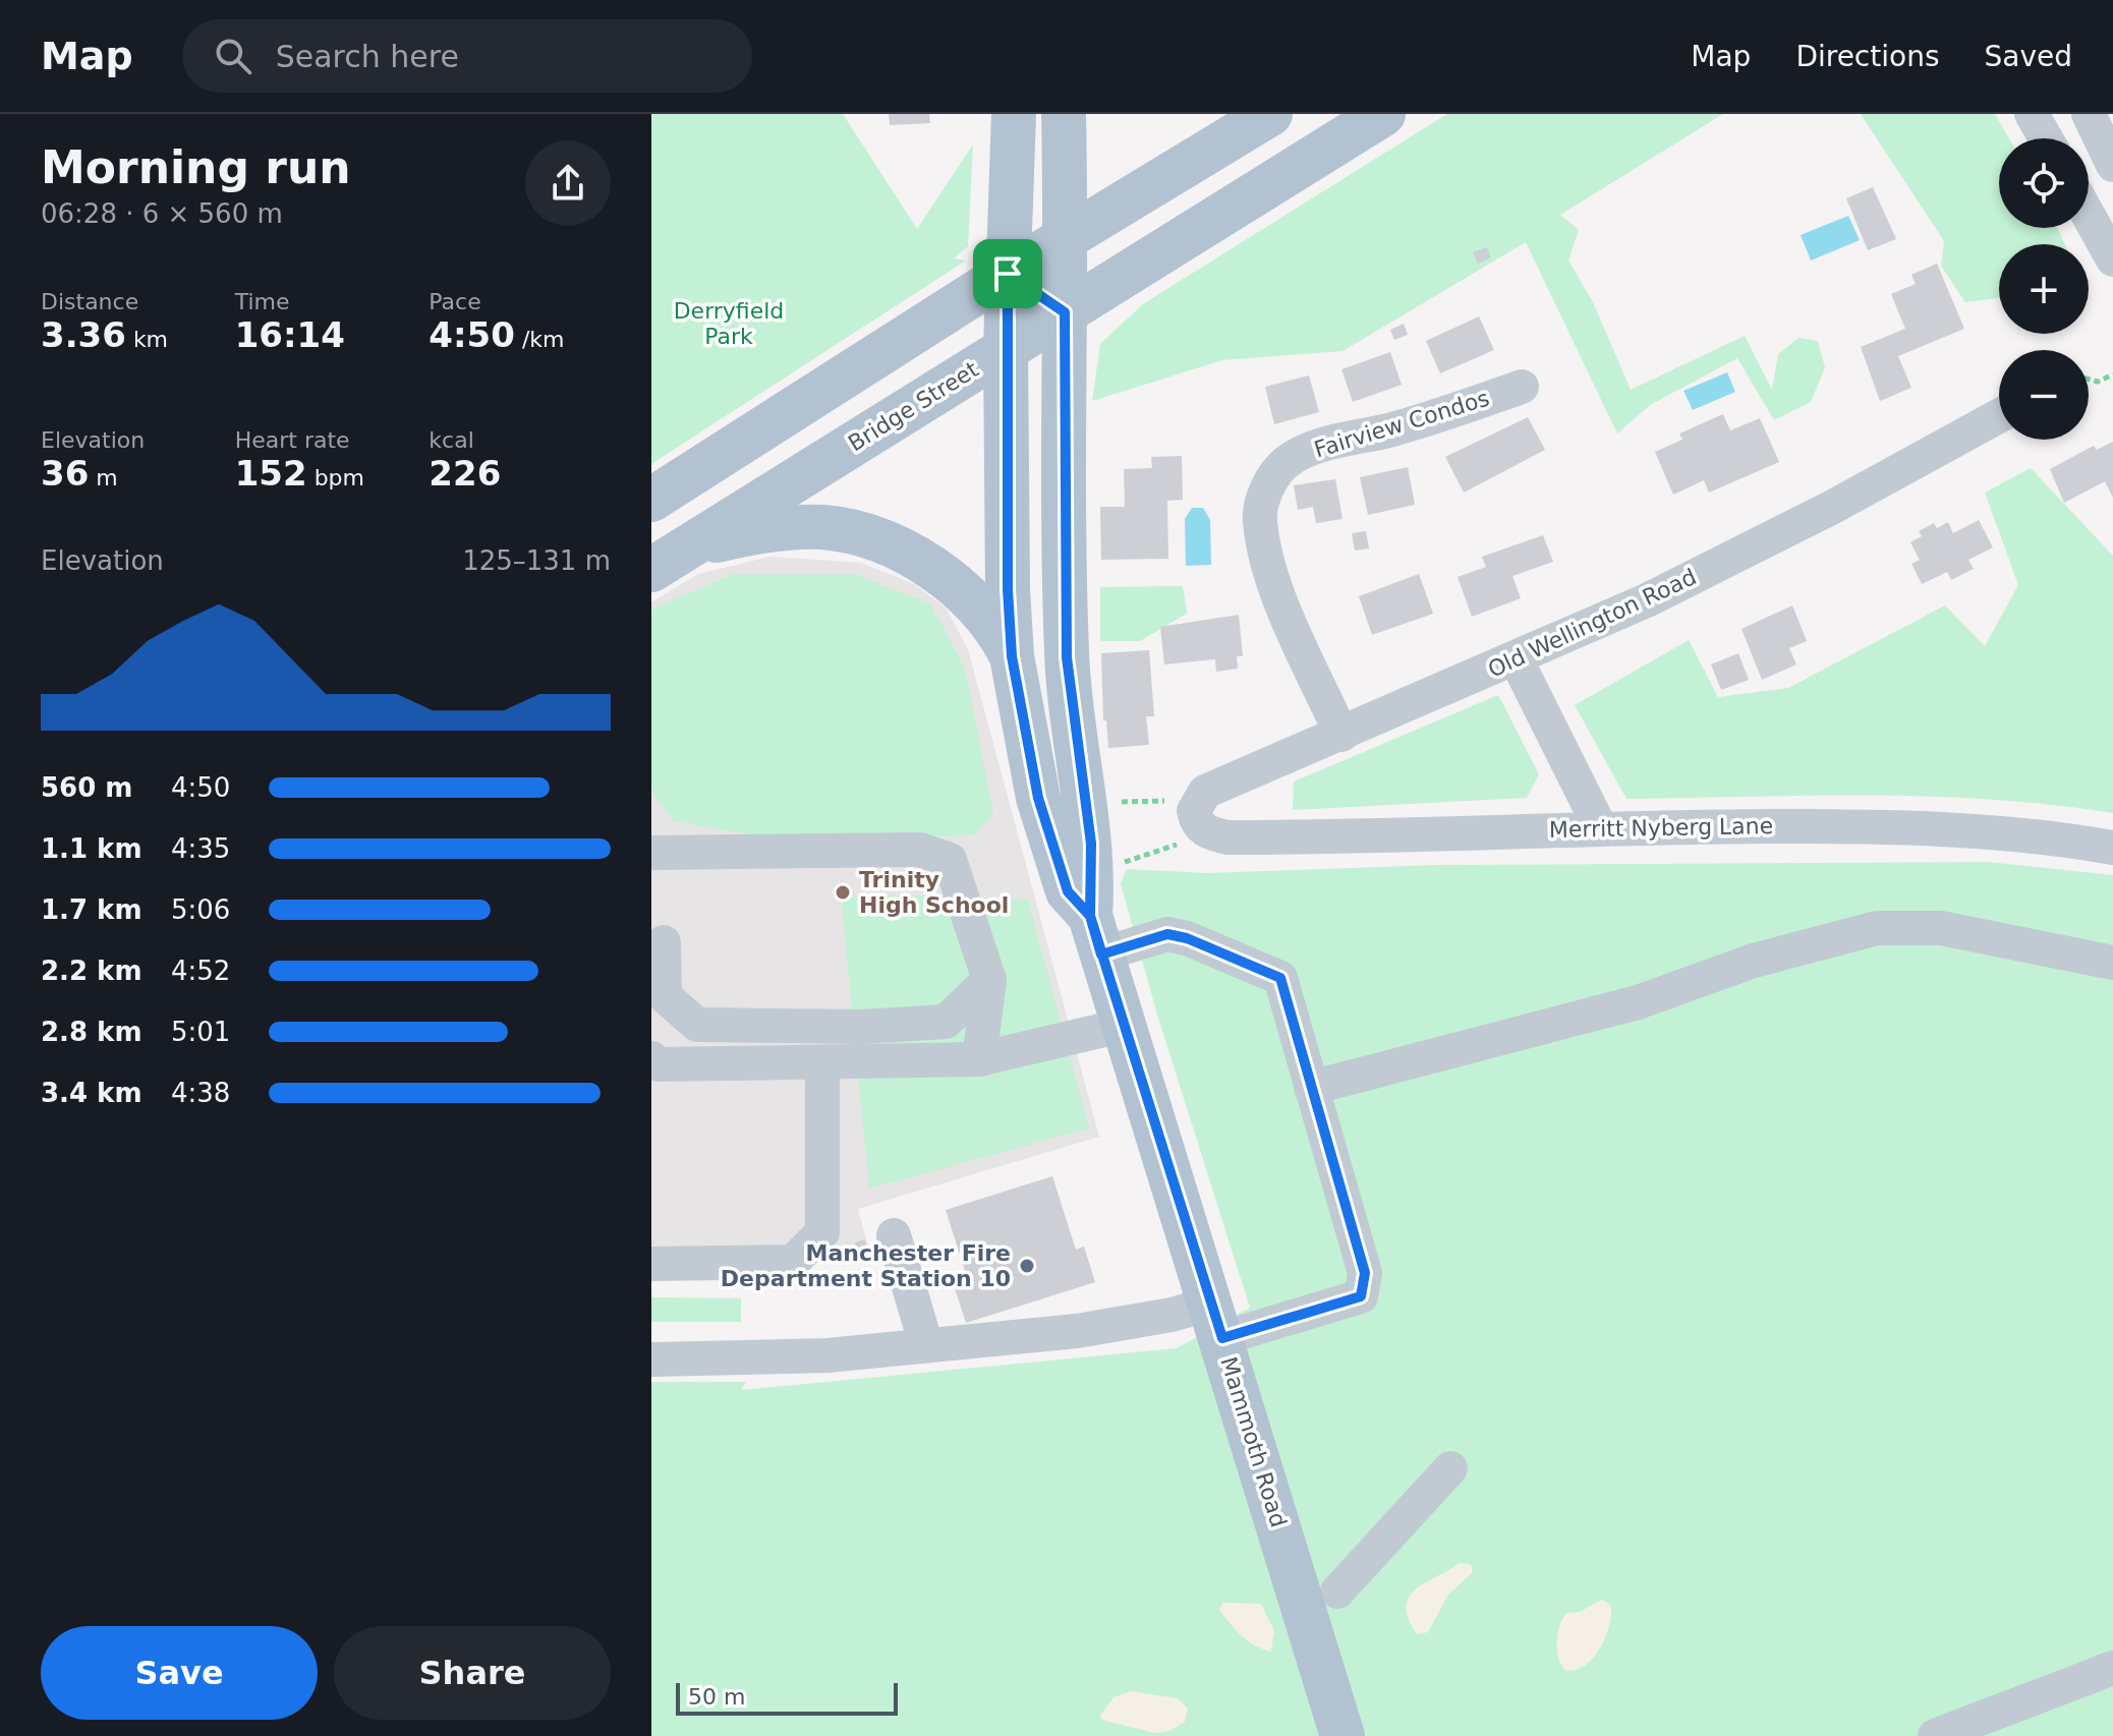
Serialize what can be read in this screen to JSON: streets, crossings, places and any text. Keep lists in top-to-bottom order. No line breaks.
{"streets":{"main road":["Bridge Street","Mammoth Road"],"street":["Fairview Condos","Old Wellington Road","Merritt Nyberg Lane"]},"crossings":[["Bridge Street","Mammoth Road"],["Fairview Condos","Old Wellington Road"]],"parks":["Derryfield Park"],"places":["Trinity High School","Manchester Fire Department Station 10"],"scale_bar":"50 m","page":{"header":"Map","search":"Search here","nav":["Map","Directions","Saved"],"heading":["Morning run","06:28 · 6 × 560 m"],"map_buttons":["+","−"],"stats":[["Distance","3.36 km"],["Time","16:14"],["Pace","4:50 /km"],["Elevation","36 m"],["Heart rate","152 bpm"],["kcal","226"]],"chart":["Elevation","125–131 m"],"list":[{"name":"560 m","note":"4:50"},{"name":"1.1 km","note":"4:35"},{"name":"1.7 km","note":"5:06"},{"name":"2.2 km","note":"4:52"},{"name":"2.8 km","note":"5:01"},{"name":"3.4 km","note":"4:38"}],"buttons":["Save","Share"],"scale":"50 m"}}
